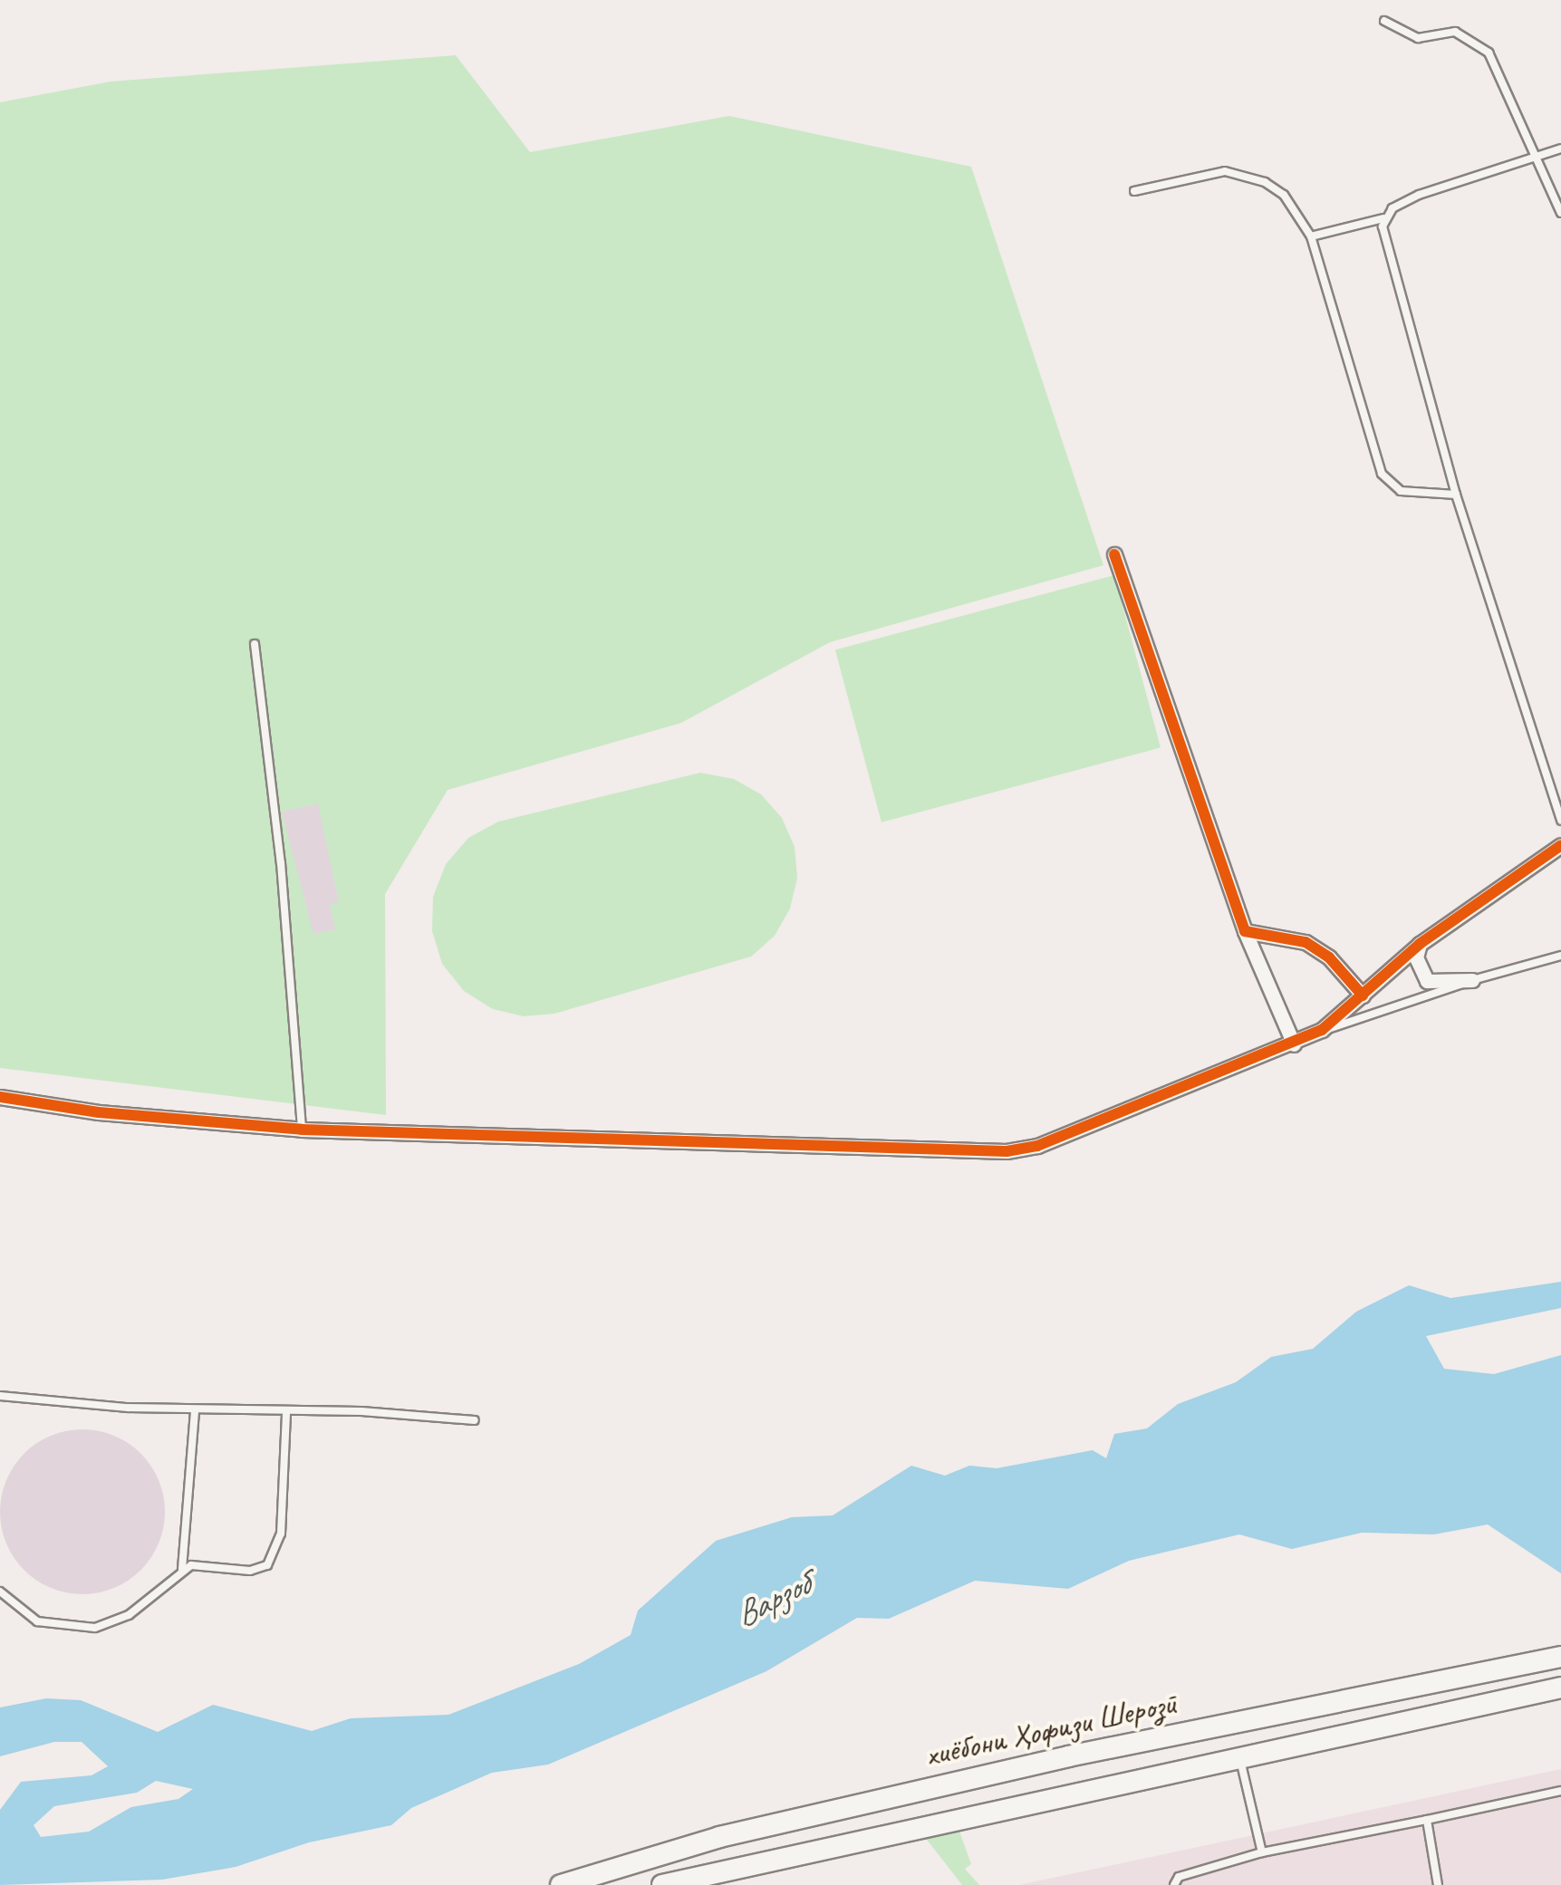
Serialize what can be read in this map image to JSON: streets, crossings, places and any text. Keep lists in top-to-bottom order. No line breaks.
{"streets":{"main road":["хиёбони Ҳофизи Шерозӣ"]},"water":["Варзоб"]}
